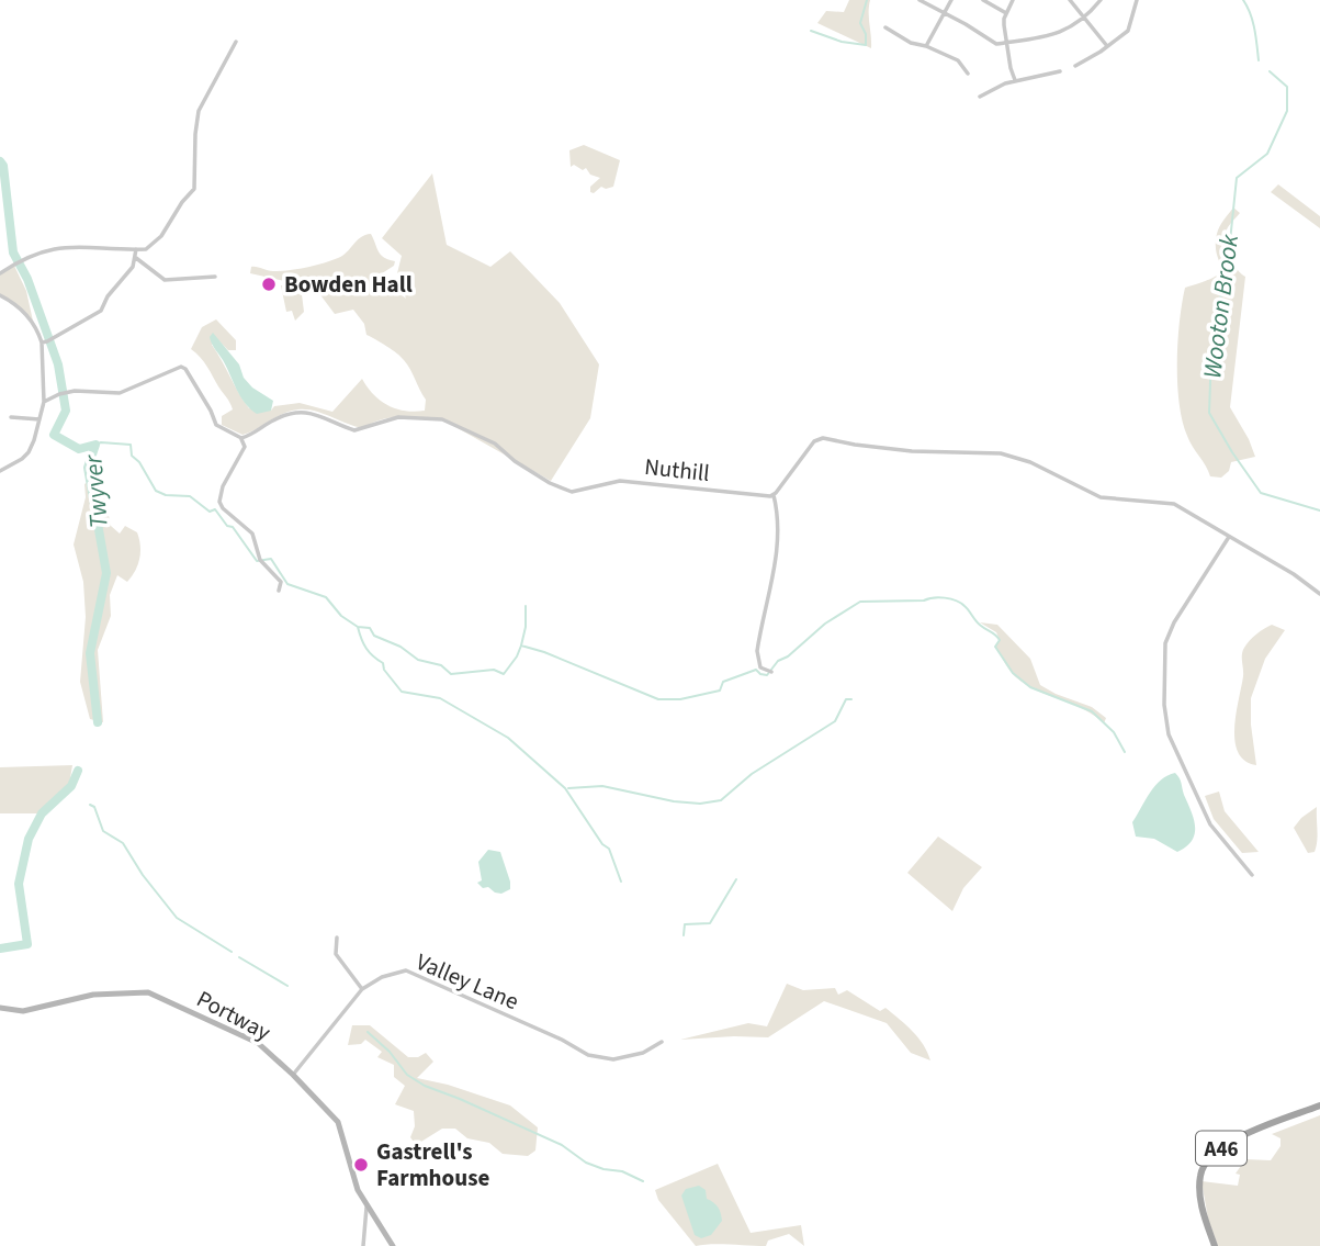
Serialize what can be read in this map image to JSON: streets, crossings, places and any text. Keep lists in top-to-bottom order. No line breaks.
{"streets":{"main road":["A46"],"street":["Nuthill","Valley Lane","Portway"]},"crossings":[["Valley Lane","Portway"]],"water":["Wooton Brook","Twyver"],"places":["Bowden Hall","Gastrell's Farmhouse"]}
